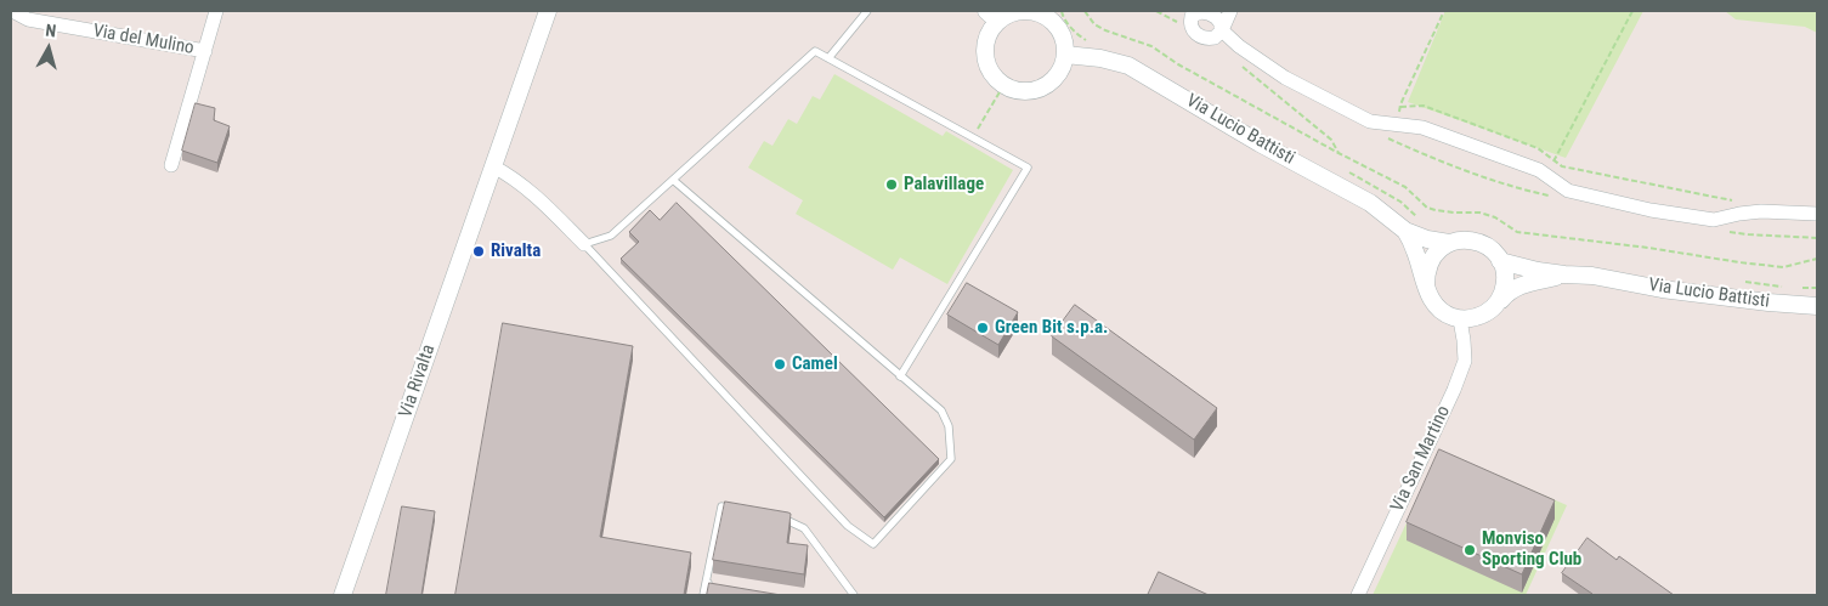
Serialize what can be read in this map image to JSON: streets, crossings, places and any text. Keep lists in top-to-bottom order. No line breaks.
{"streets":{"street":["Via del Mulino","Via Lucio Battisti","Via Rivalta","Via San Martino"]},"crossings":[["Via Lucio Battisti","Via San Martino"]],"places":["Palavillage","Rivalta","Green Bit s.p.a.","Camel","Monviso Sporting Club"],"north":"top"}
